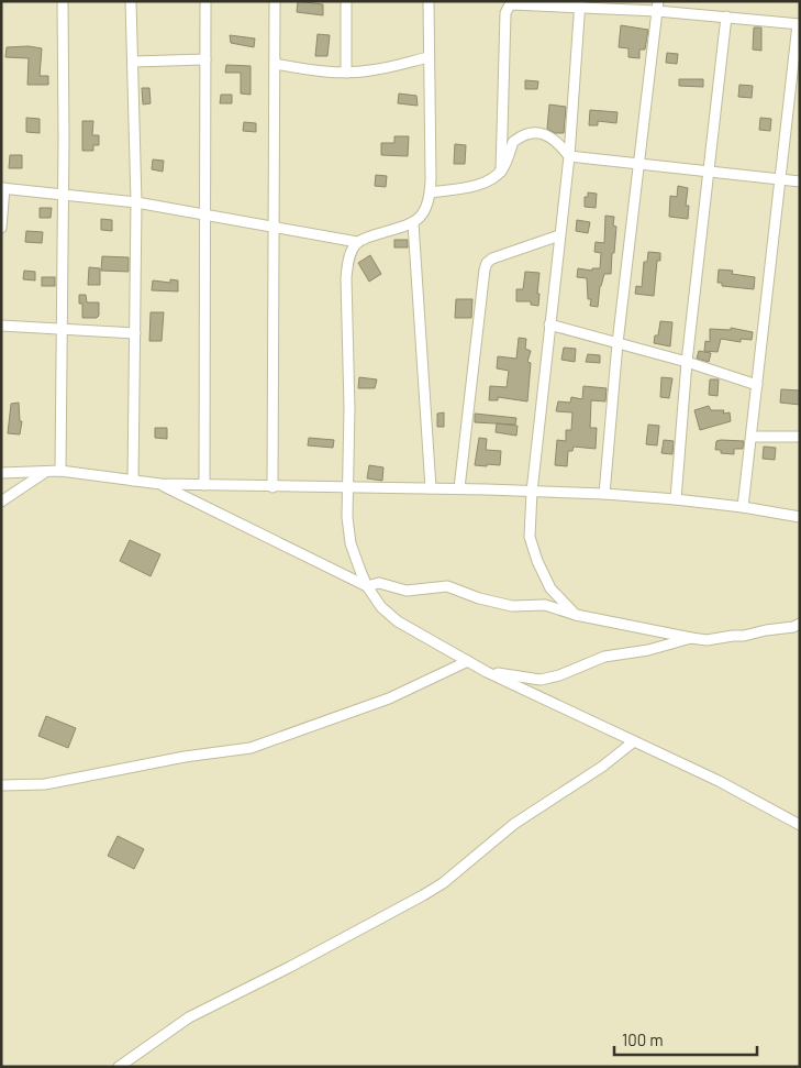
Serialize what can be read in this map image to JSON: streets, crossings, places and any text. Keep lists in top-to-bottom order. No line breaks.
{"scale_bar":"100 m"}
